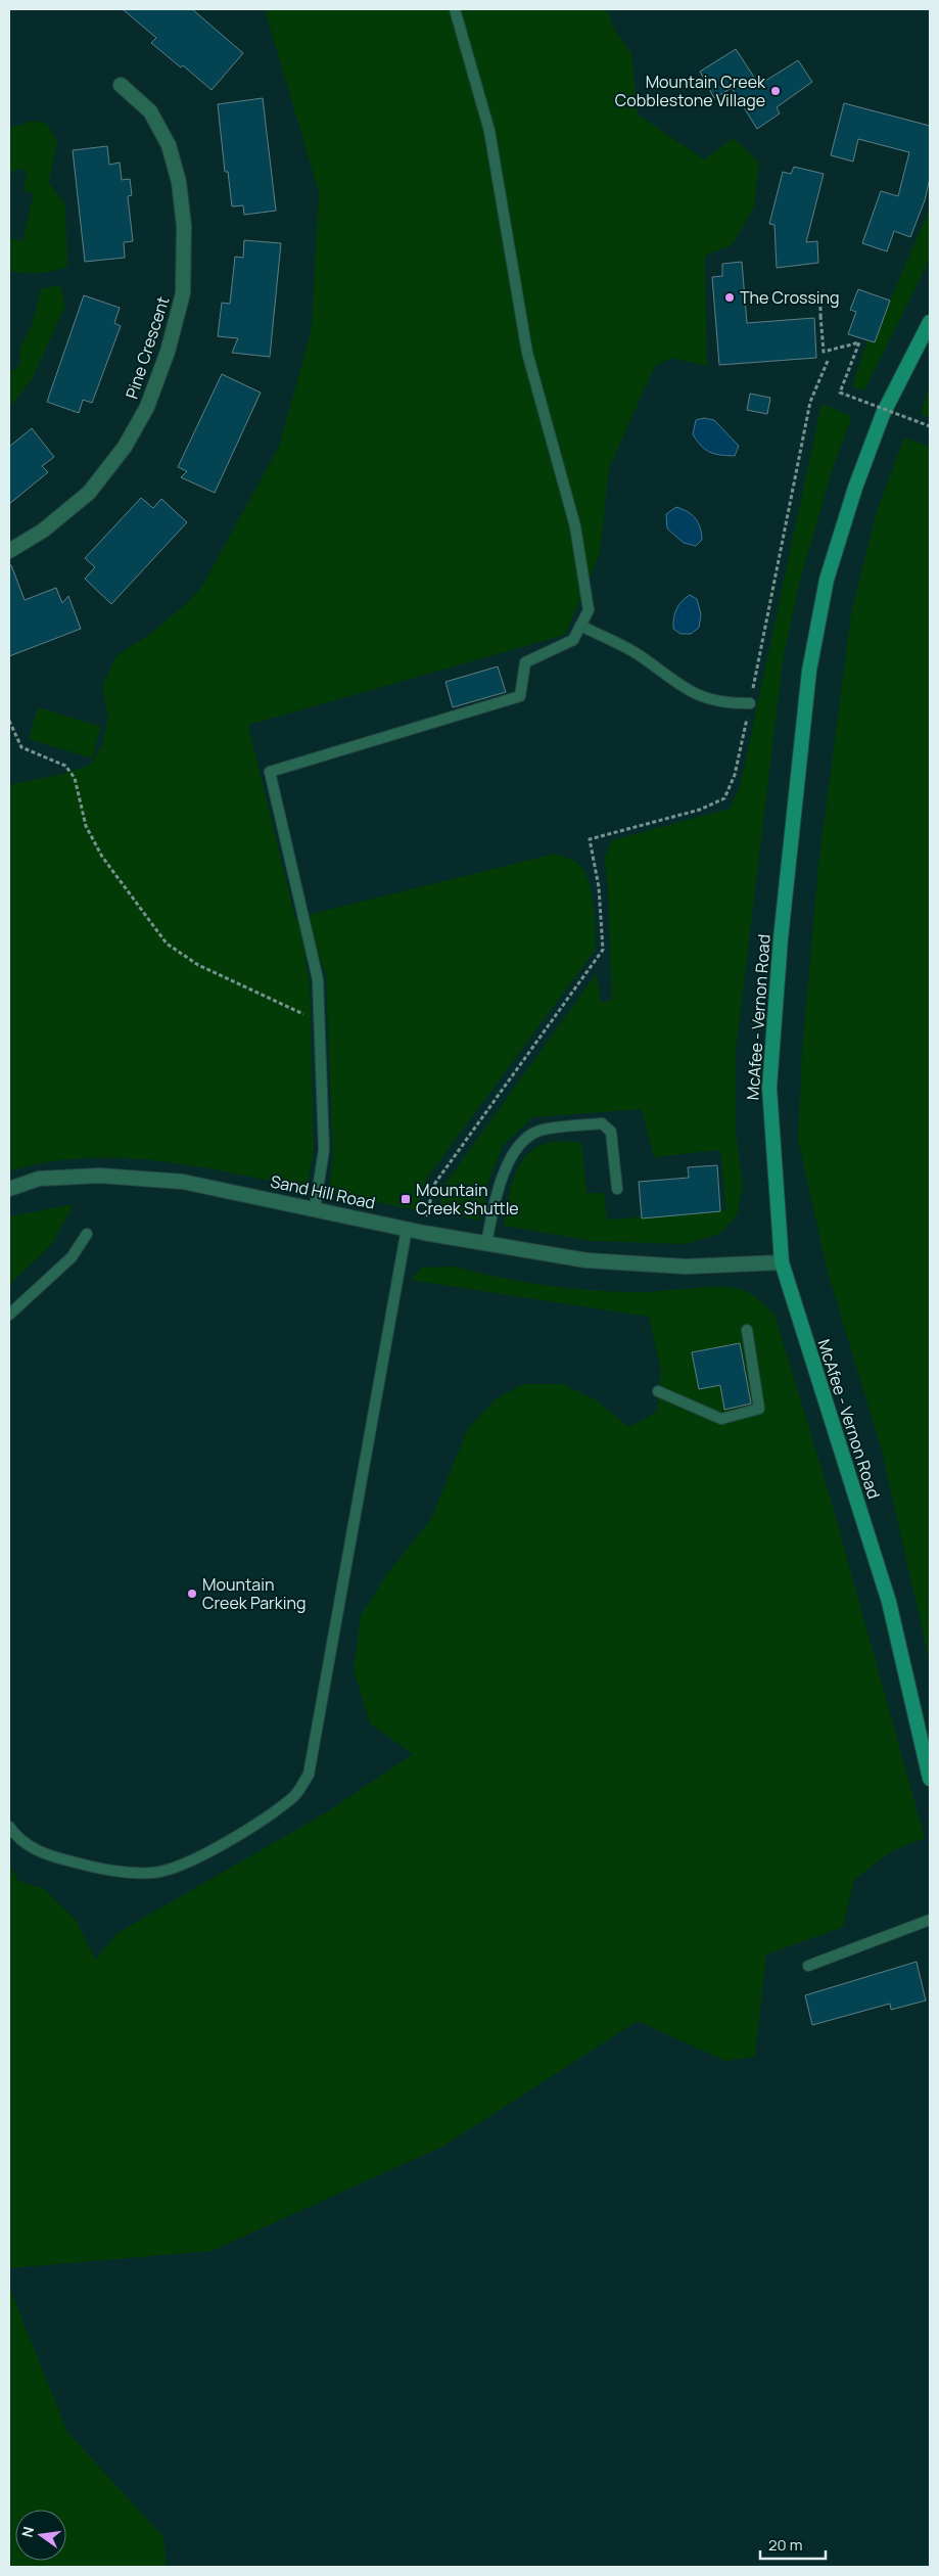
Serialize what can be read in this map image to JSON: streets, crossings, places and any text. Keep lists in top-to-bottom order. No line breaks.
{"streets":{"main road":["McAfee - Vernon Road"],"street":["Pine Crescent","Sand Hill Road"]},"crossings":[["McAfee - Vernon Road","Sand Hill Road"]],"places":{"other":["Mountain Creek Cobblestone Village","The Crossing","Mountain Creek Parking"],"transit":["Mountain Creek Shuttle"]},"scale_bar":"20 m","north":"left"}
